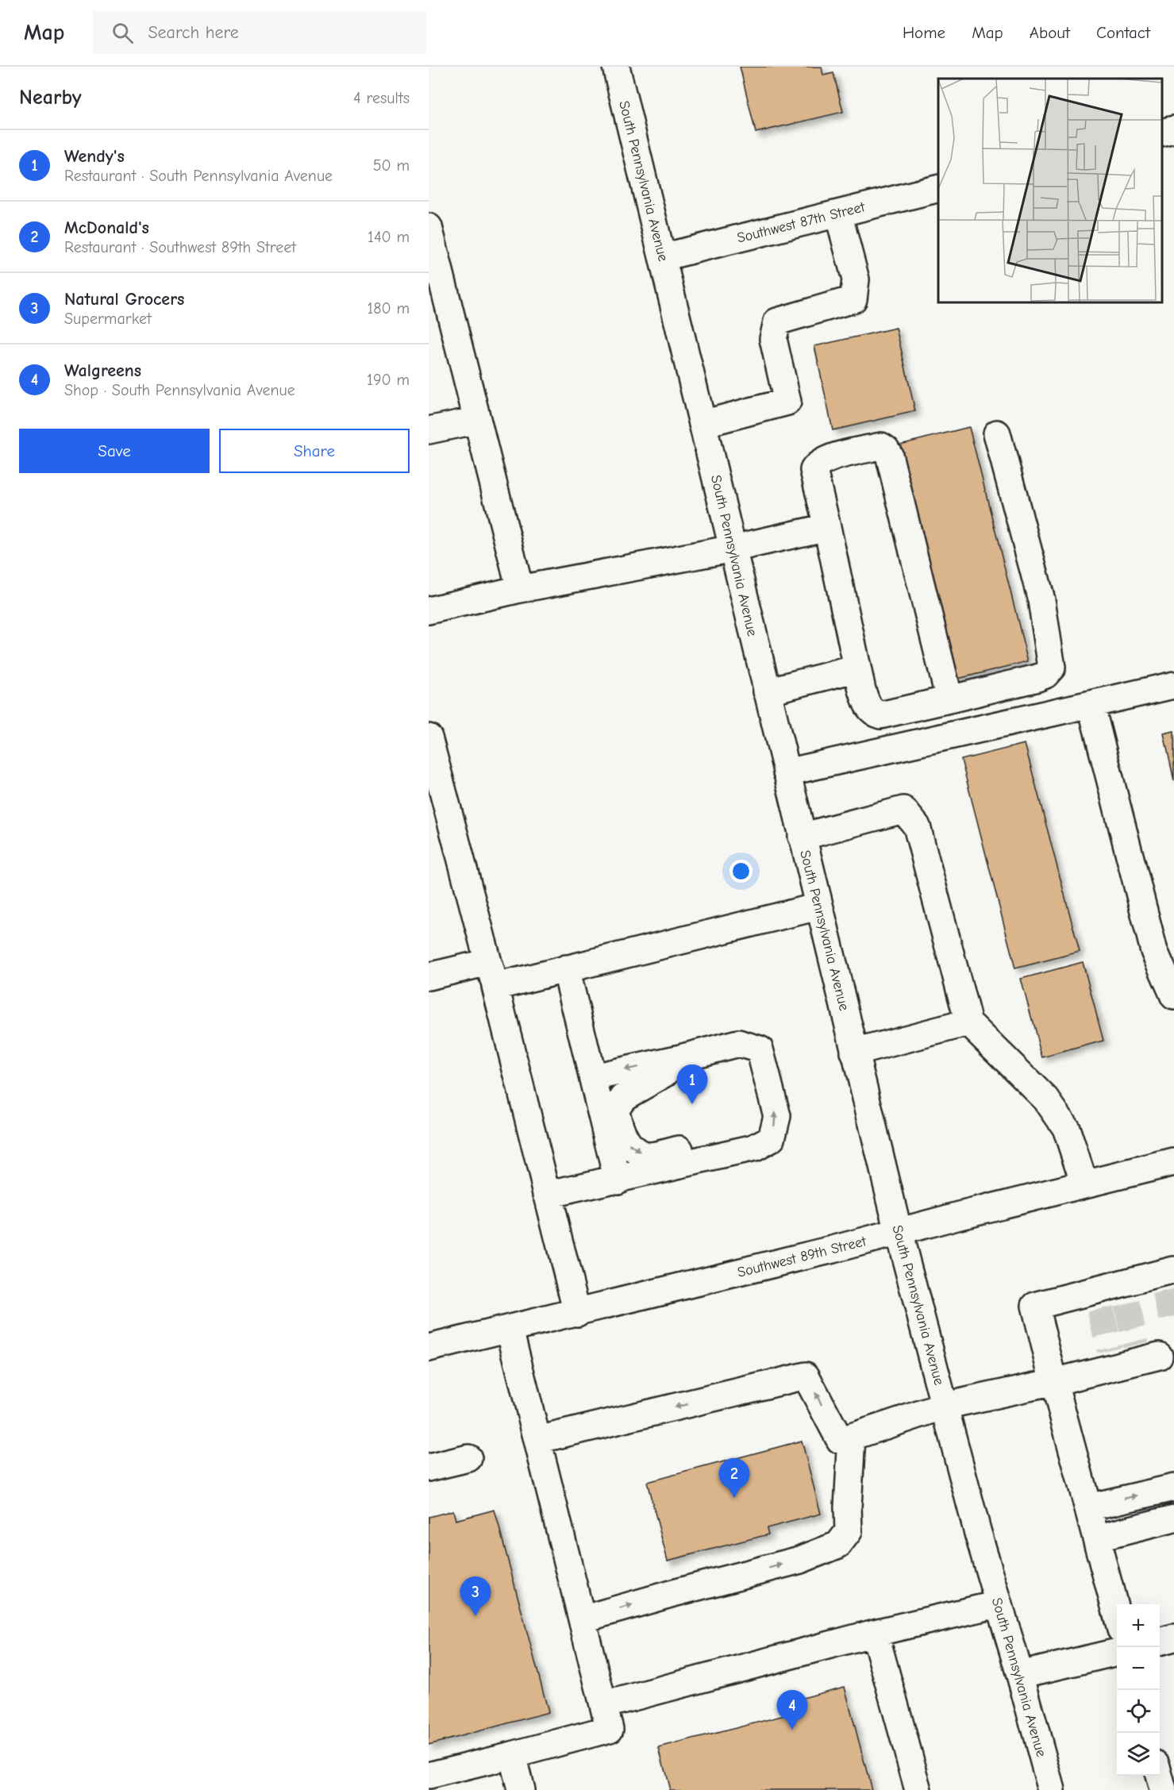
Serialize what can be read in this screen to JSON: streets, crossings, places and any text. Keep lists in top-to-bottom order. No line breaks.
{"streets":{"main road":["South Pennsylvania Avenue","Southwest 87th Street","Southwest 89th Street"]},"crossings":[["South Pennsylvania Avenue","Southwest 87th Street"],["South Pennsylvania Avenue","Southwest 89th Street"]],"page":{"header":"Map","search":"Search here","nav":["Home","Map","About","Contact"],"heading":["Nearby","4 results"],"list":[{"mark":"1","name":"Wendy's","note":"Restaurant · South Pennsylvania Avenue","value":"50 m"},{"mark":"2","name":"McDonald's","note":"Restaurant · Southwest 89th Street","value":"140 m"},{"mark":"3","name":"Natural Grocers","note":"Supermarket","value":"180 m"},{"mark":"4","name":"Walgreens","note":"Shop · South Pennsylvania Avenue","value":"190 m"}],"buttons":["Save","Share"],"pins":["1","2","3","4"],"map_buttons":["+","−"]}}
